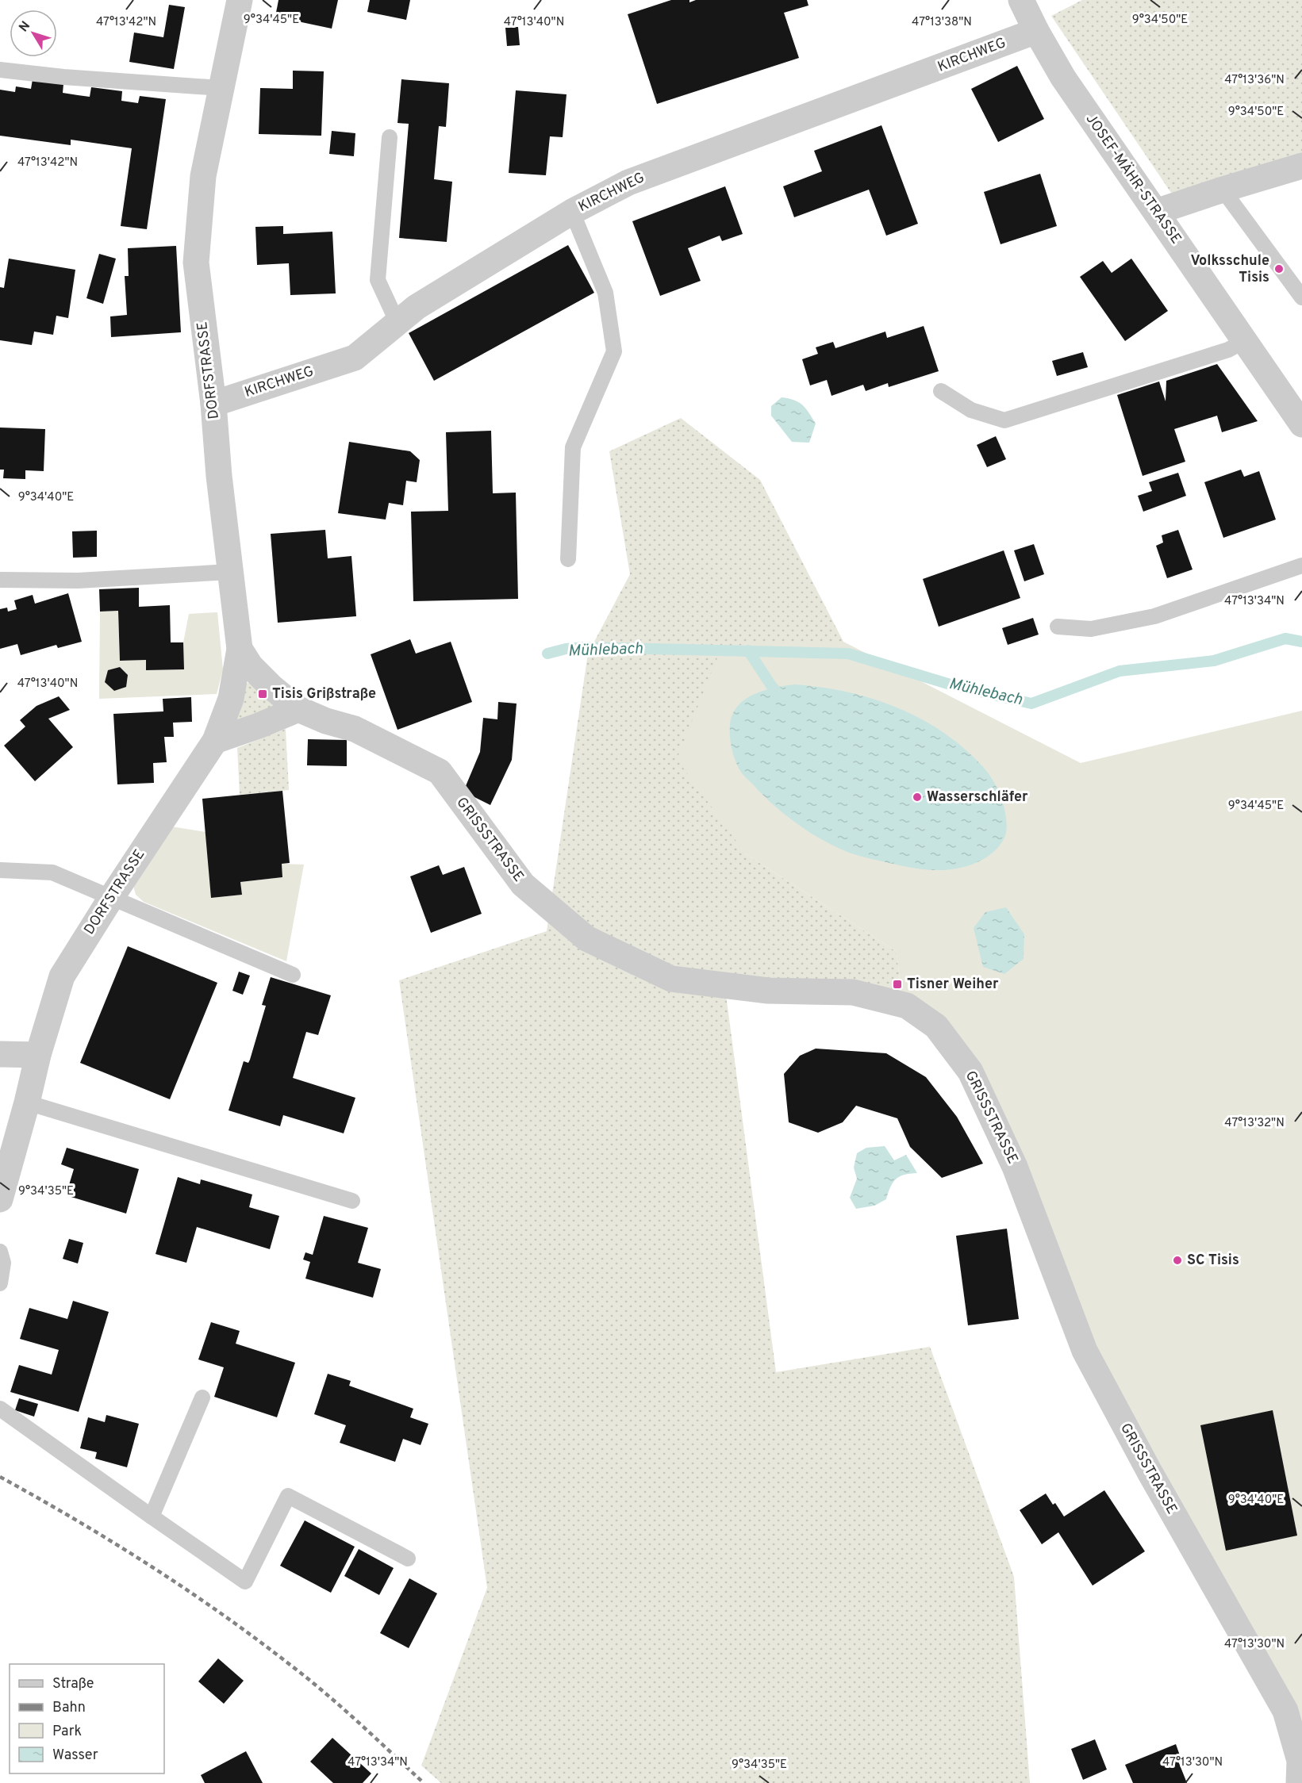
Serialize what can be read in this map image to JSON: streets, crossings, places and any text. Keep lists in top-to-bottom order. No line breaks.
{"streets":{"street":["KIRCHWEG","JOSEF-MÄHR-STRASSE","DORFSTRASSE","GRISSSTRASSE"]},"crossings":[["KIRCHWEG","JOSEF-MÄHR-STRASSE"],["KIRCHWEG","DORFSTRASSE"],["DORFSTRASSE","GRISSSTRASSE"]],"water":["Mühlebach"],"places":{"other":["Volksschule Tisis","Wasserschläfer","SC Tisis"],"transit":["Tisis Grißstraße","Tisner Weiher"]},"legend":["Straße","Bahn","Park","Wasser"],"north":"top left","coordinates":["9°34'45\"E","9°34'50\"E","47°13'40\"N","47°13'38\"N","47°13'42\"N","47°13'36\"N","9°34'40\"E","47°13'34\"N","47°13'32\"N","9°34'35\"E","47°13'30\"N"]}
